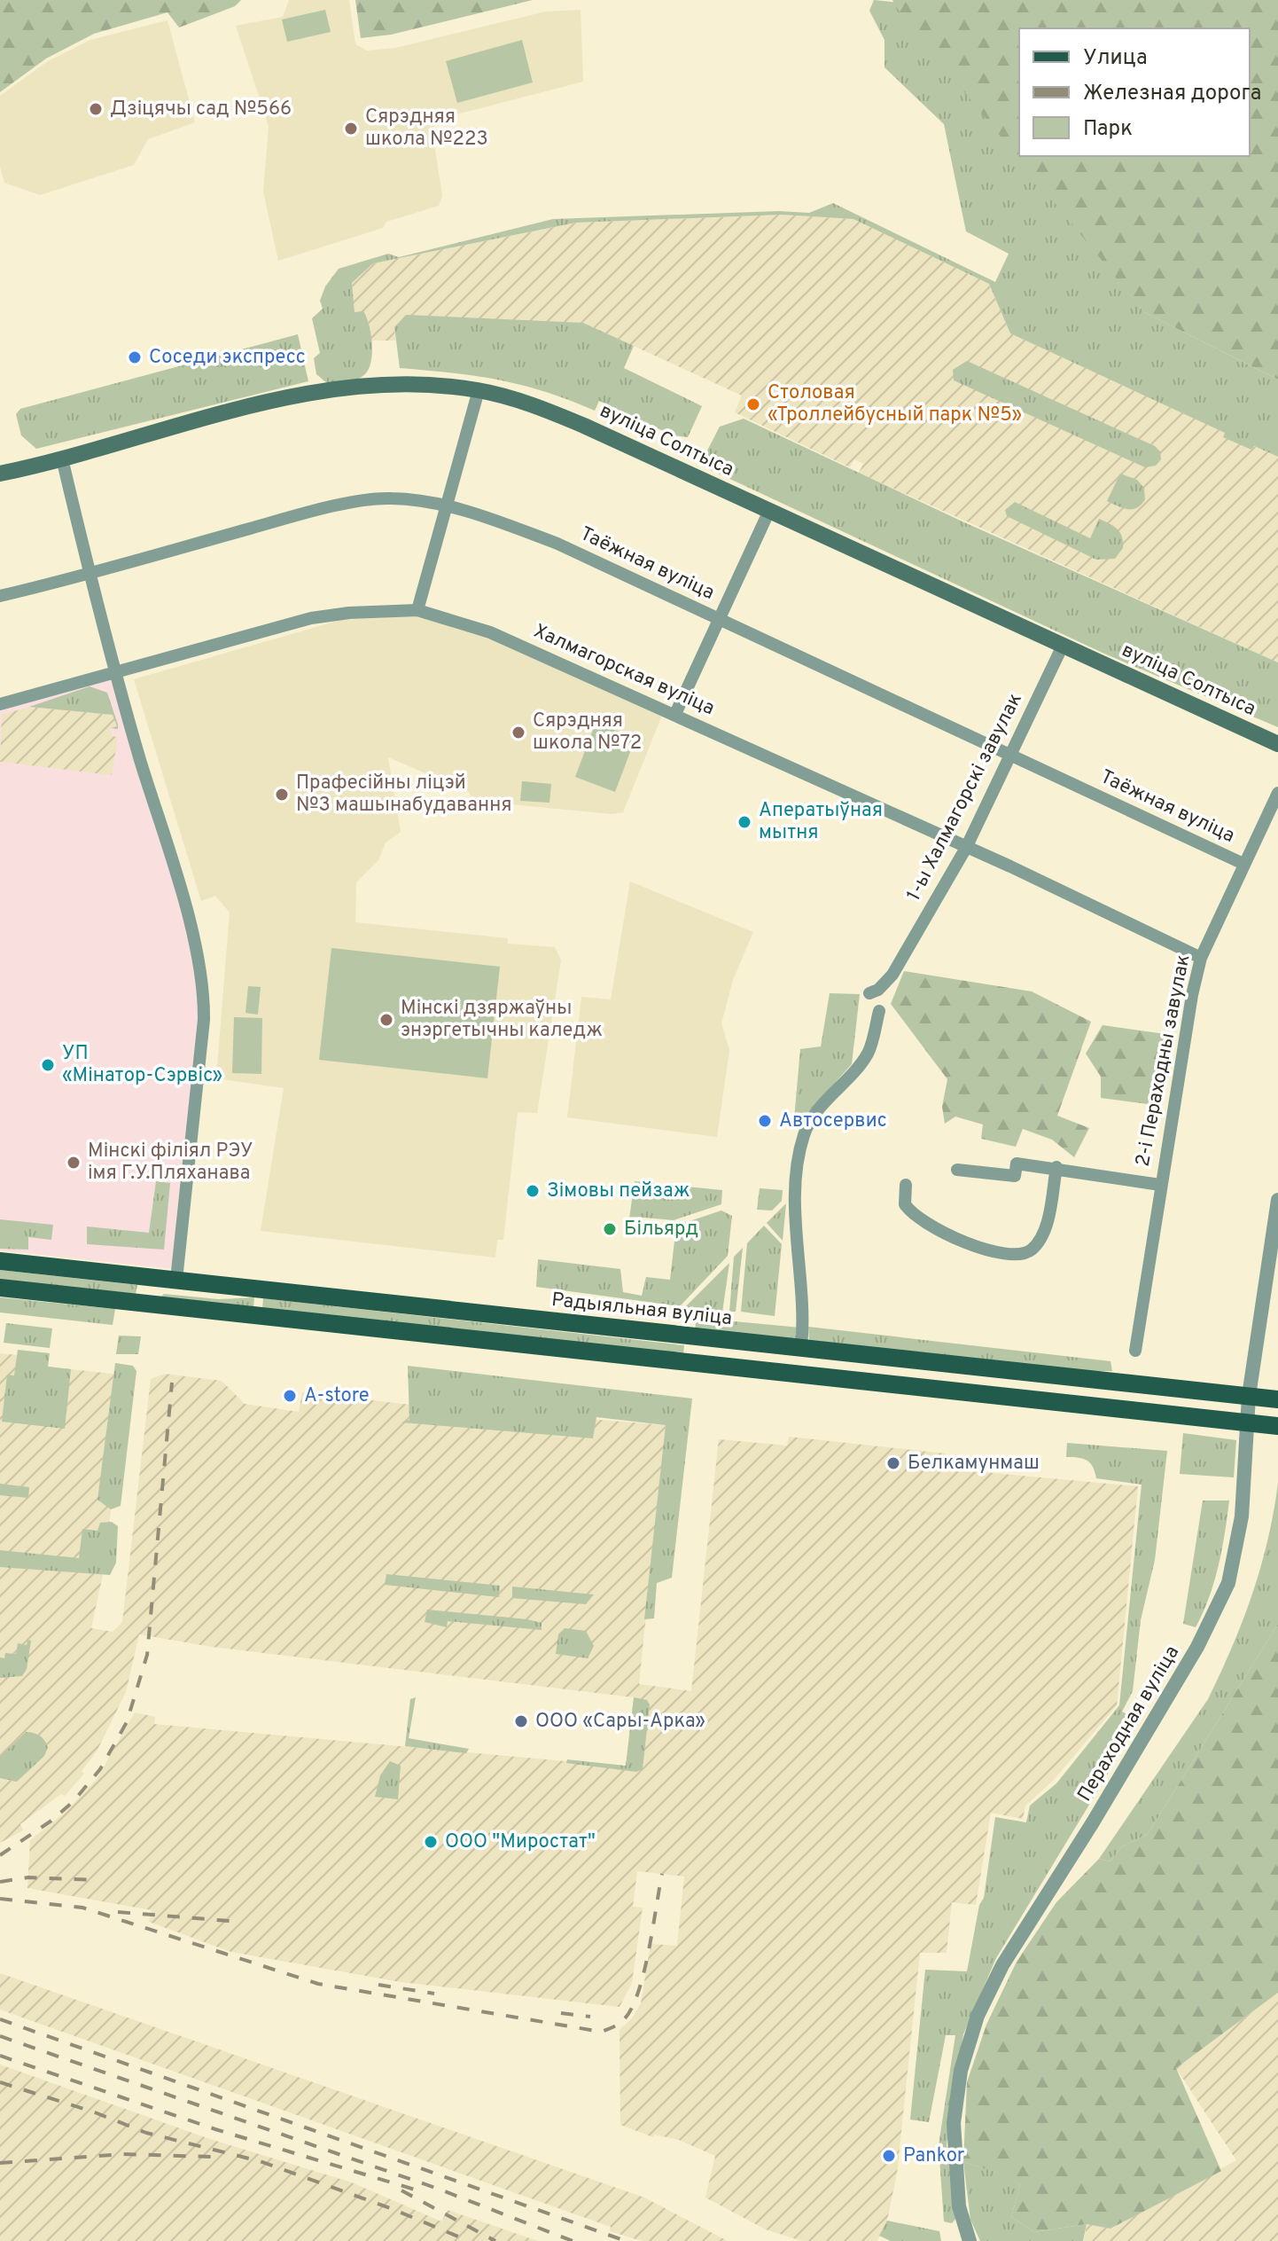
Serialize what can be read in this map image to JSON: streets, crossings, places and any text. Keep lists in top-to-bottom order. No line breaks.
{"streets":{"main road":["вуліца Солтыса","Радыяльная вуліца"],"street":["Таёжная вуліца","Халмагорская вуліца","1-ы Халмагорскі завулак","2-і Пераходны завулак","Пераходная вуліца"]},"crossings":[["вуліца Солтыса","1-ы Халмагорскі завулак"],["Таёжная вуліца","1-ы Халмагорскі завулак"],["Таёжная вуліца","2-і Пераходны завулак"],["Халмагорская вуліца","1-ы Халмагорскі завулак"],["Халмагорская вуліца","2-і Пераходны завулак"],["Радыяльная вуліца","Пераходная вуліца"]],"places":["Дзіцячы сад №566","Сярэдняя школа №223","Соседи экспресс","Столовая «Троллейбусный парк №5»","Сярэдняя школа №72","Прафесійны ліцэй №3 машынабудавання","Аператыўная мытня","Мінскі дзяржаўны энэргетычны каледж","УП «Мінатор-Сэрвіс»","Автосервис","Мінскі філіял РЭУ імя Г.У.Пляханава","Зімовы пейзаж","Більярд","А-store","Белкамунмаш","ООО «Сары-Арка»","ООО \"Миростат\"","Pankor"],"legend":["Улица","Железная дорога","Парк"]}
